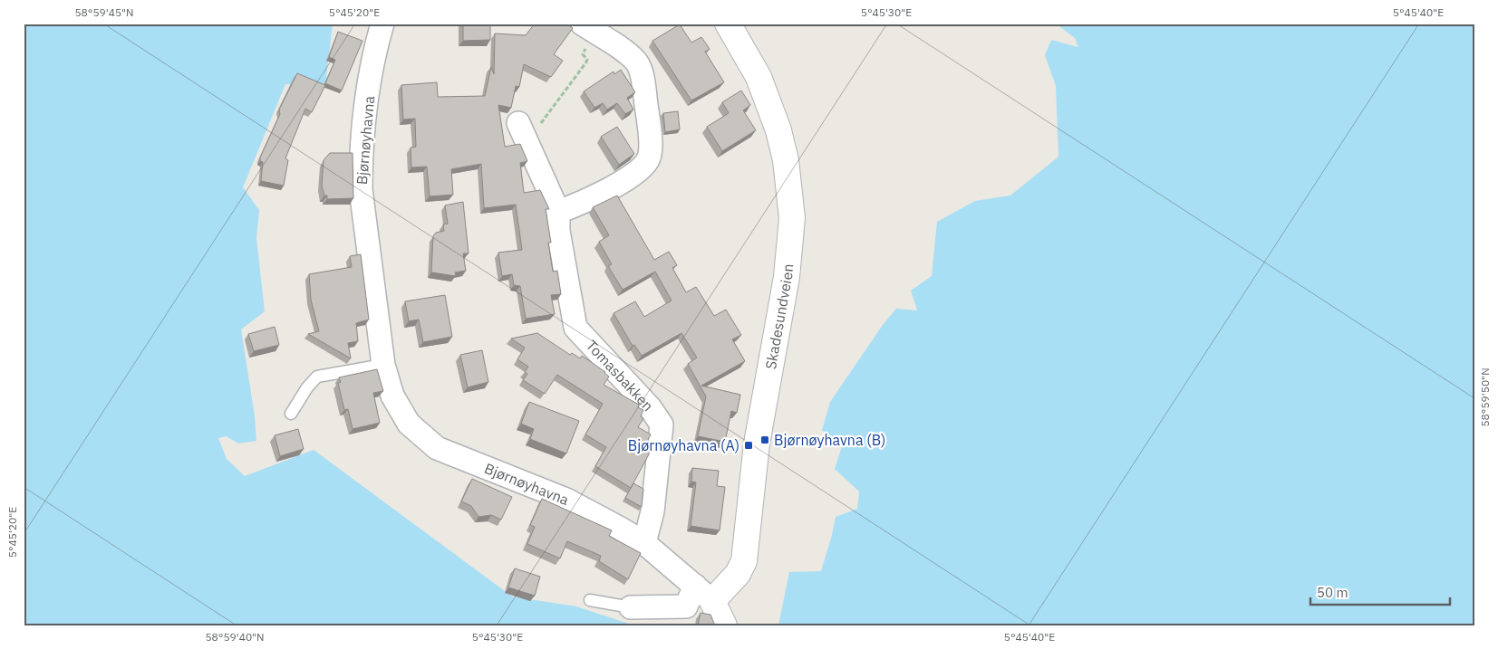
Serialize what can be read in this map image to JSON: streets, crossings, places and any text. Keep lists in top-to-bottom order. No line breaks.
{"streets":{"street":["Bjørnøyhavna","Skadesundveien","Tomasbakken"]},"crossings":[["Bjørnøyhavna","Skadesundveien"],["Bjørnøyhavna","Tomasbakken"]],"places":{"transit":["Bjørnøyhavna (B)","Bjørnøyhavna (A)"]},"scale_bar":"50 m","coordinates":["58°59'45\"N","5°45'20\"E","5°45'30\"E","5°45'40\"E","58°59'50\"N","58°59'40\"N"]}
